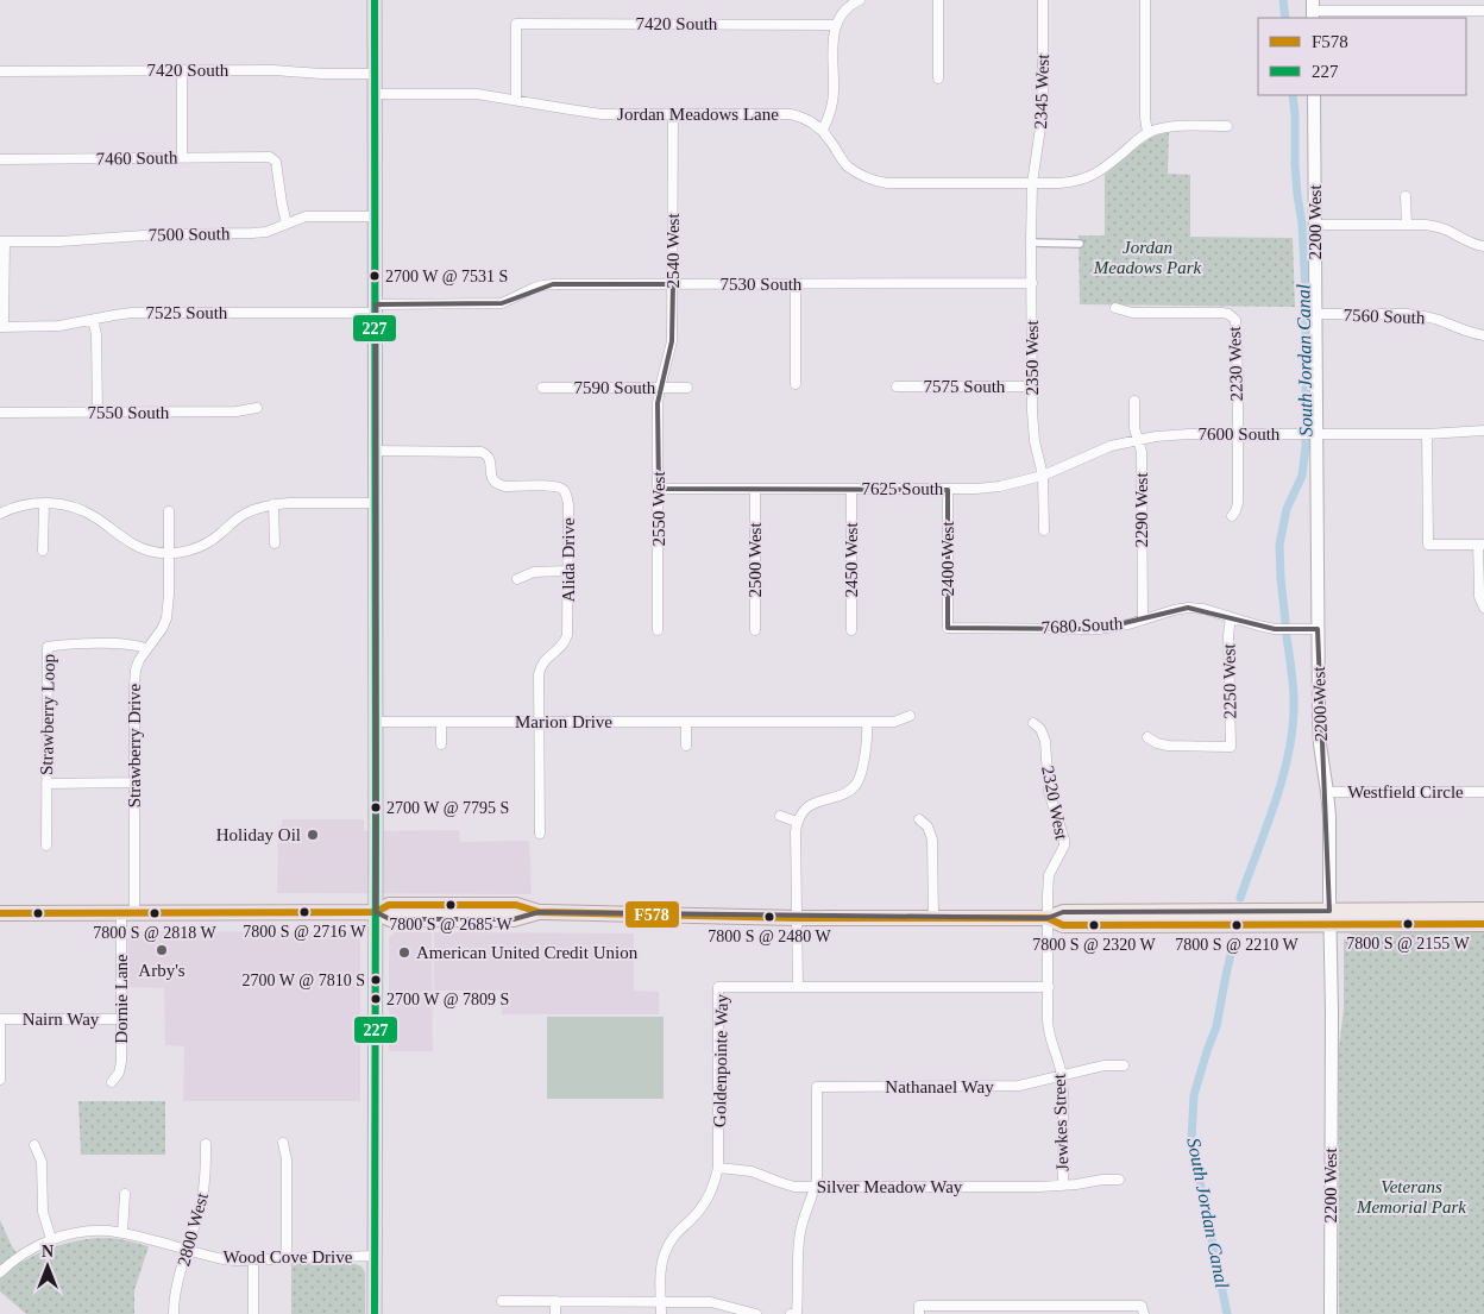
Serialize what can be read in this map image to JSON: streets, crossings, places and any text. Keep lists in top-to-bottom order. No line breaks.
{"streets":{"street":["7420 South","2345 West","Jordan Meadows Lane","7460 South","2200 West","7500 South","2540 West","7530 South","7525 South","7560 South","2350 West","2230 West","7575 South","7590 South","7550 South","7600 South","7625 South","2550 West","2290 West","2400 West","Alida Drive","2500 West","2450 West","7680 South","2250 West","Strawberry Loop","Marion Drive","Strawberry Drive","Westfield Circle","2320 West","Dornie Lane","Nairn Way","Goldenpointe Way","Nathanael Way","Jewkes Street","Silver Meadow Way","2800 West","Wood Cove Drive"]},"crossings":[["7420 South","Jordan Meadows Lane"],["2345 West","Jordan Meadows Lane"],["2345 West","2350 West"],["Jordan Meadows Lane","2540 West"],["Jordan Meadows Lane","2350 West"],["7460 South","7500 South"],["2200 West","7560 South"],["2200 West","7600 South"],["2200 West","7680 South"],["2200 West","Westfield Circle"],["2540 West","7530 South"],["2540 West","7590 South"],["2540 West","2550 West"],["7530 South","7525 South"],["7530 South","2350 West"],["2350 West","7575 South"],["2350 West","7625 South"],["2230 West","7600 South"],["7590 South","2550 West"],["7600 South","7625 South"],["7600 South","2290 West"],["7625 South","2550 West"],["7625 South","2290 West"],["7625 South","2400 West"],["7625 South","2500 West"],["7625 South","2450 West"],["2290 West","7680 South"],["2400 West","7680 South"],["Alida Drive","Marion Drive"],["7680 South","2250 West"],["Strawberry Loop","Strawberry Drive"],["Strawberry Drive","Dornie Lane"],["2320 West","Jewkes Street"],["Dornie Lane","Nairn Way"],["Goldenpointe Way","Jewkes Street"],["Goldenpointe Way","Silver Meadow Way"],["Nathanael Way","Jewkes Street"],["Nathanael Way","Silver Meadow Way"],["Jewkes Street","Silver Meadow Way"],["2800 West","Wood Cove Drive"]],"water":["South Jordan Canal"],"parks":["Jordan Meadows Park","Veterans Memorial Park"],"places":["2700 W @ 7531 S","2700 W @ 7795 S","Holiday Oil","7800 S @ 2685 W","7800 S @ 2716 W","7800 S @ 2818 W","7800 S @ 2480 W","7800 S @ 2155 W","7800 S @ 2320 W","7800 S @ 2210 W","Arby's","American United Credit Union","2700 W @ 7810 S","2700 W @ 7809 S"],"lines":["transit line 227","transit line F578"],"legend":["F578","227"],"north":"top"}
